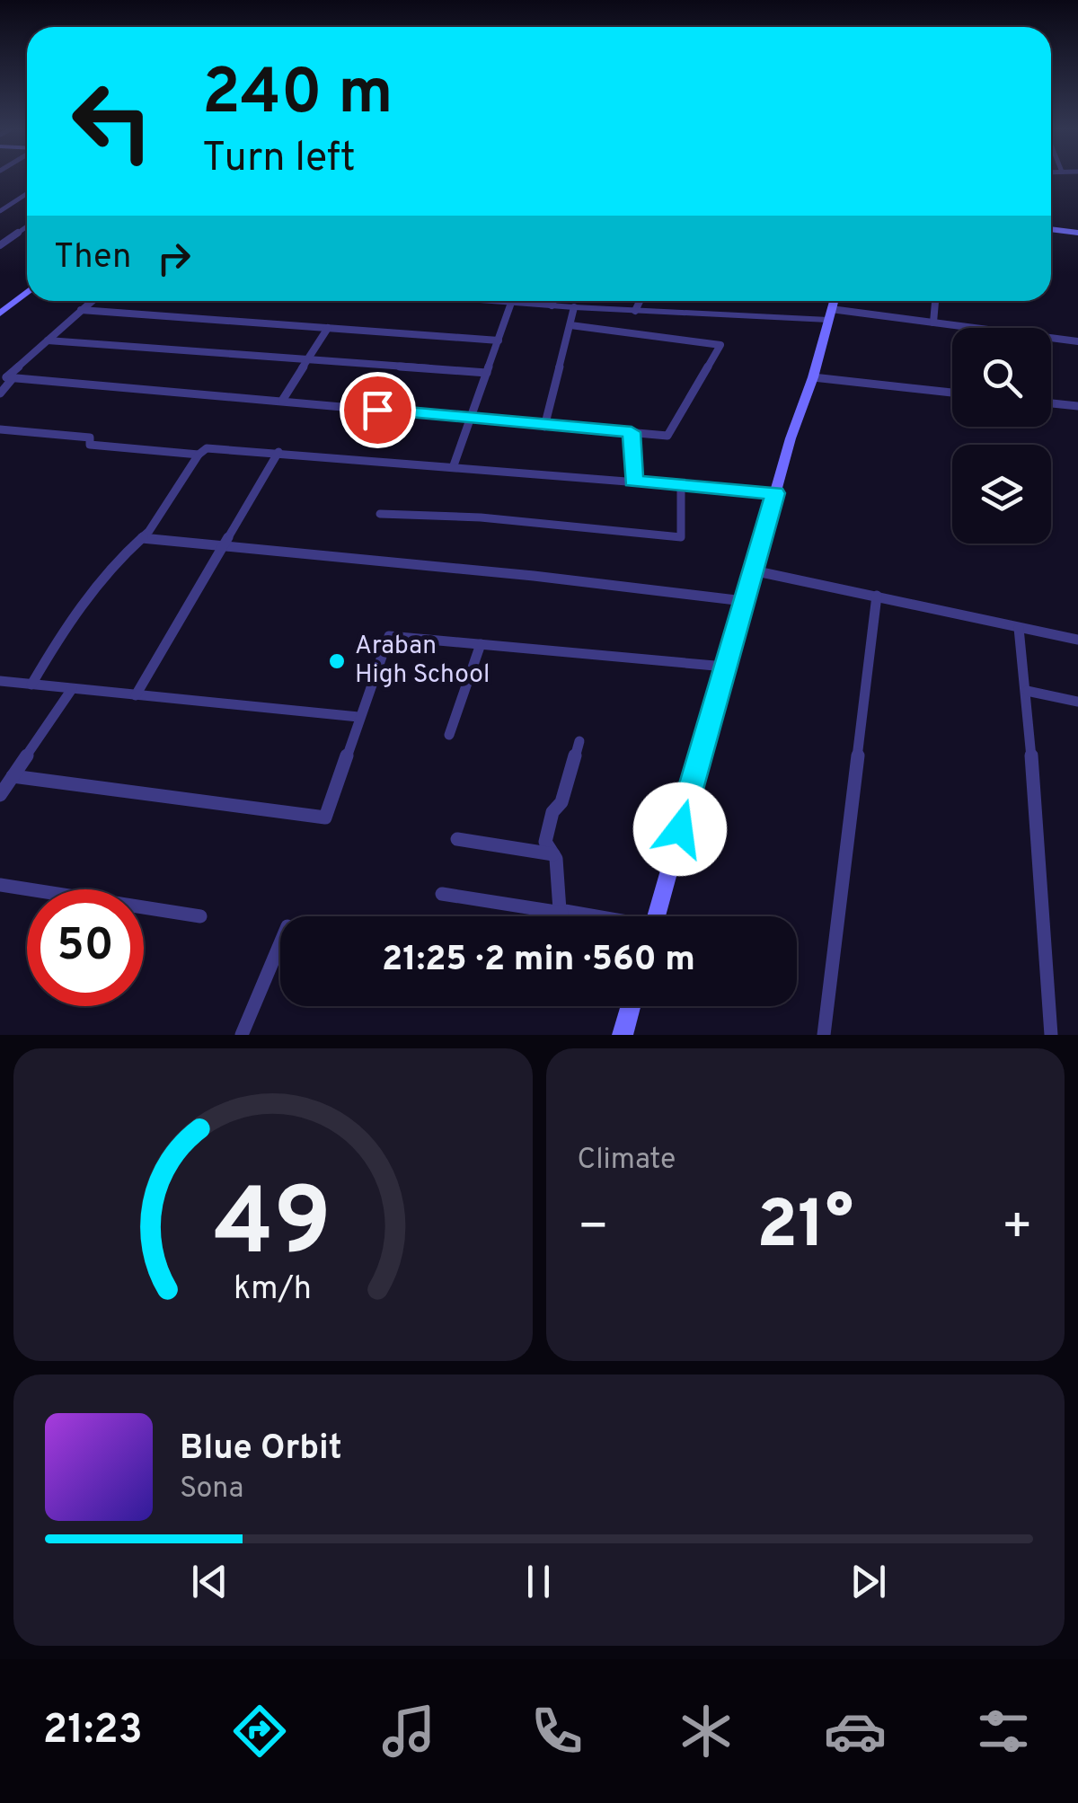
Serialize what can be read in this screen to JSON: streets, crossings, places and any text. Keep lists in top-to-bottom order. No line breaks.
{"places":["Araban High School"],"page":{"turn":["240 m","Turn left"],"then":"Then","limit":"50","trip":"21:25 · 2 min · 560 m","tile":"Climate","heat":["−","21°","+"],"song":["Blue Orbit","Sona"],"tabs":"21:23","gauge":["49","km/h"]}}
